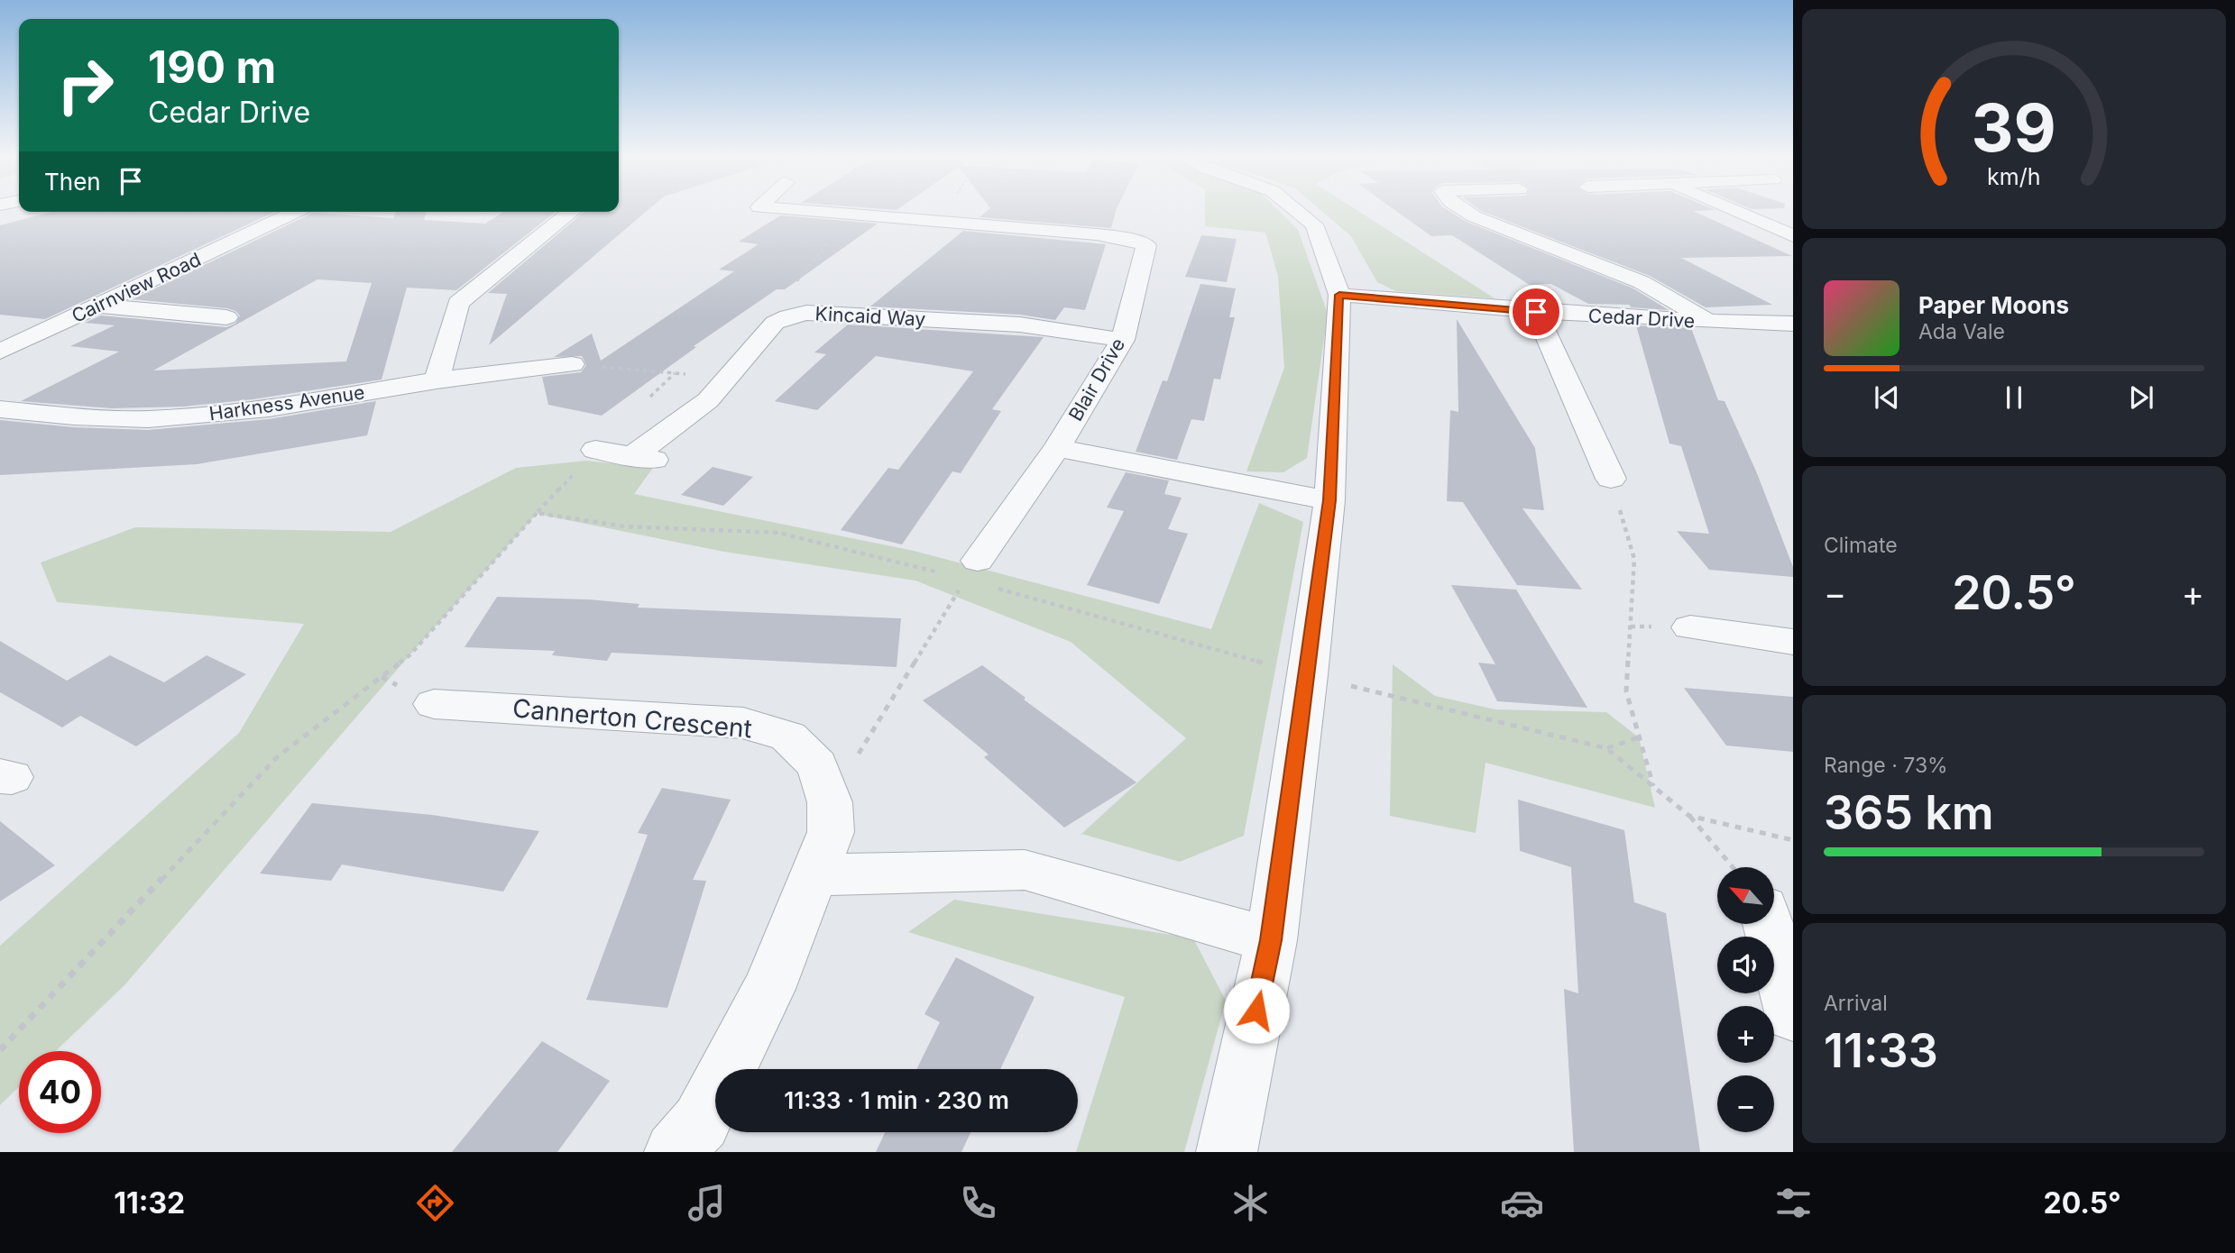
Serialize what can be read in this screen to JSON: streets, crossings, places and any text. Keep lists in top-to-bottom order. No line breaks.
{"streets":{"street":["Cairnview Road","Kincaid Way","Cedar Drive","Blair Drive","Harkness Avenue","Cannerton Crescent"]},"crossings":[["Kincaid Way","Blair Drive"]],"north":"top left","page":{"turn":["190 m","Cedar Drive"],"then":"Then","song":["Paper Moons","Ada Vale"],"tile":["Climate",["Range · 73%","365 km"],["Arrival","11:33"]],"heat":["−","20.5°","+"],"map_buttons":["+","−"],"limit":"40","trip":"11:33 · 1 min · 230 m","tabs":["11:32","20.5°"],"gauge":["39","km/h"]}}
